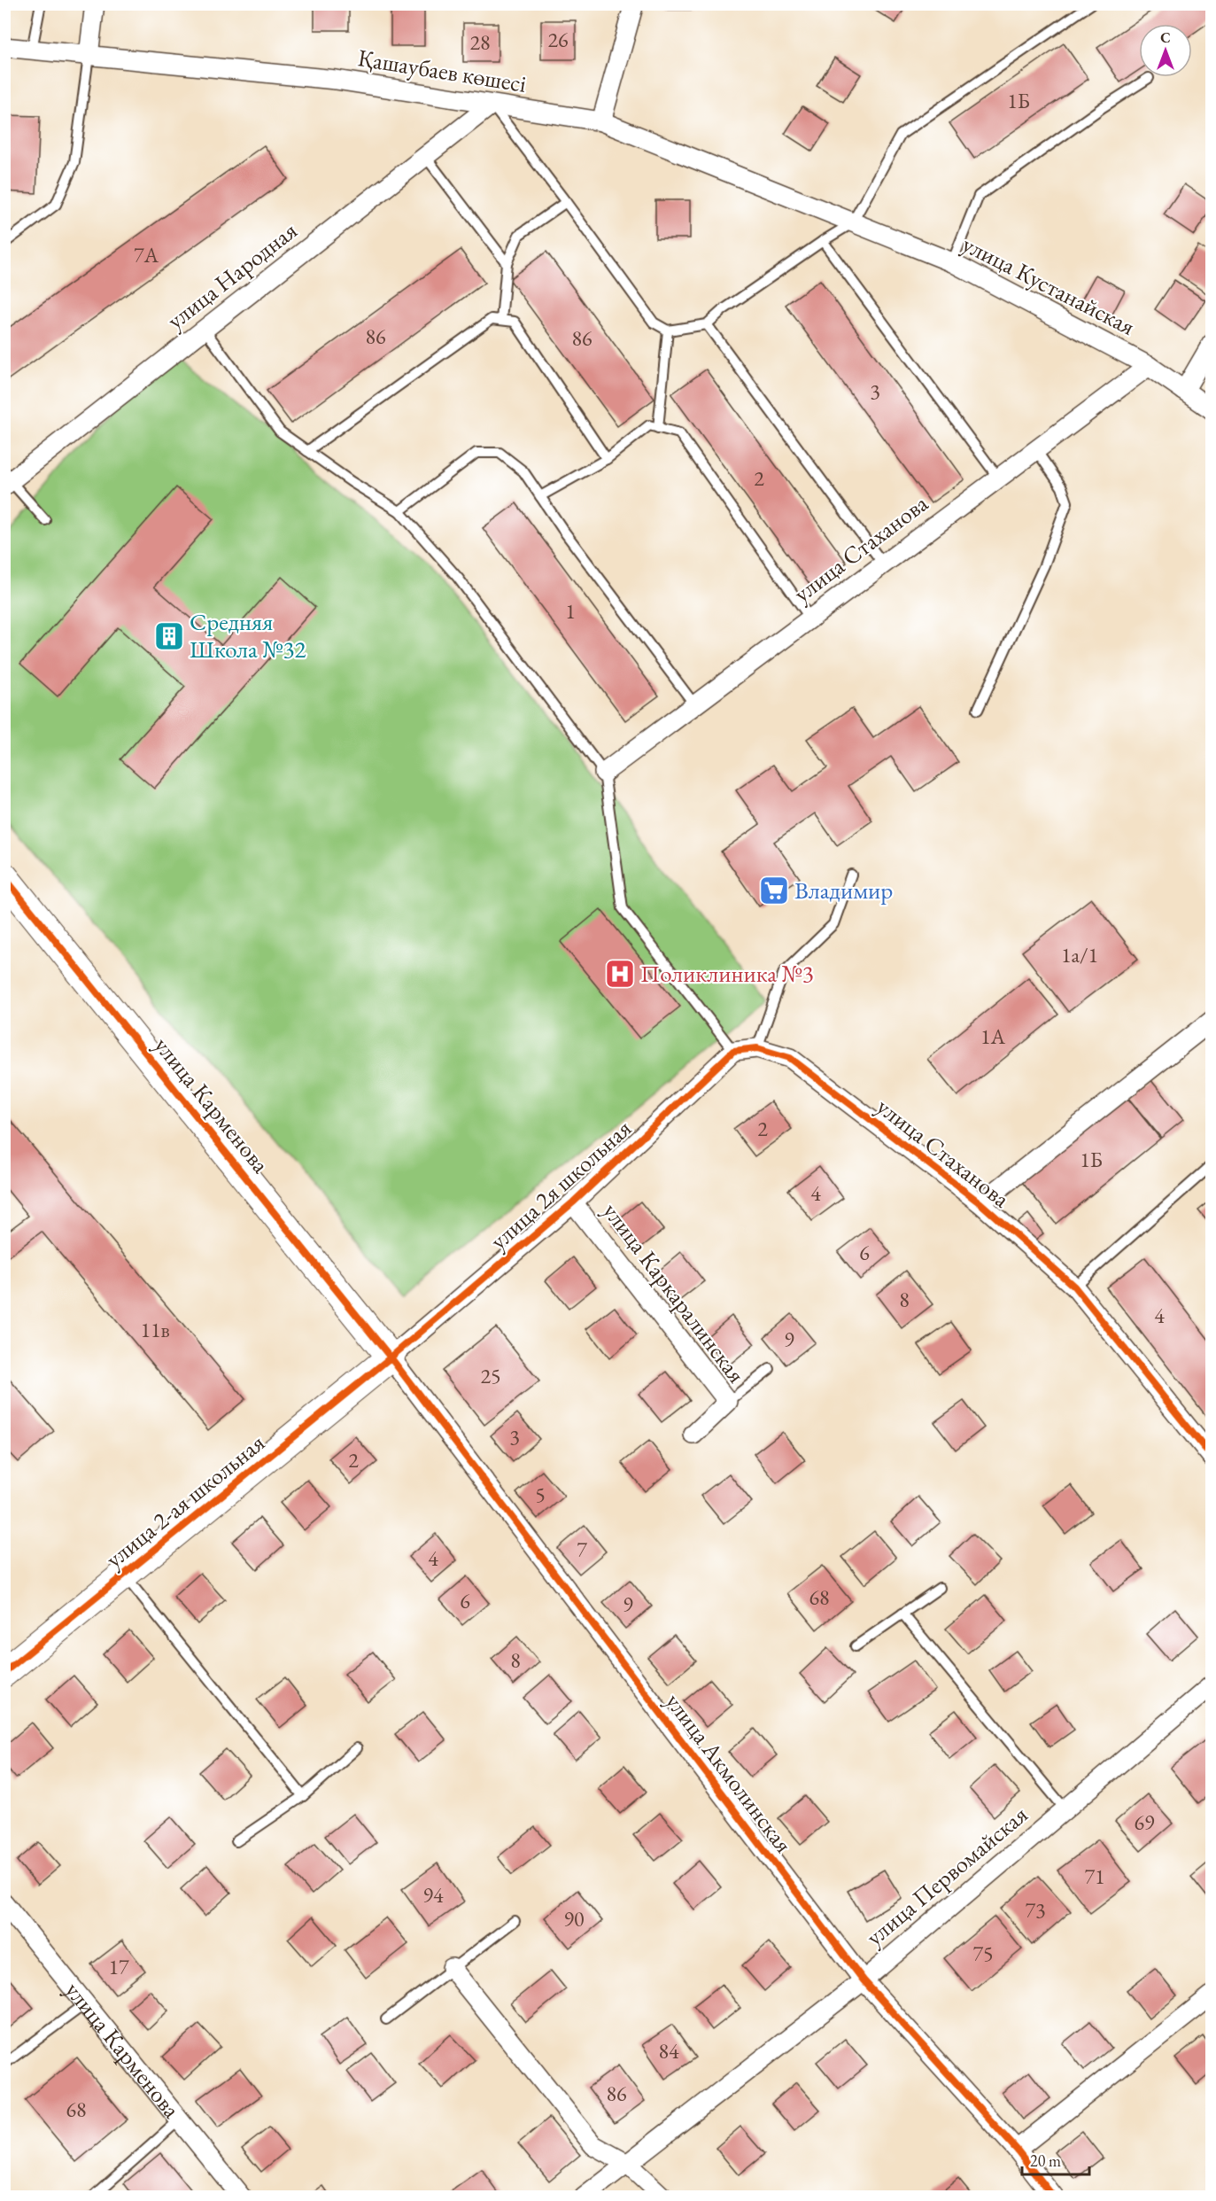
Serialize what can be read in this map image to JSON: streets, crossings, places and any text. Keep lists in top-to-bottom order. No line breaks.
{"streets":{"street":["Қашаубаев көшесі","улица Народная","улица Кустанайская","улица Стаханова","улица Карменова","улица 2я школьная","улица Каркаралинская","улица 2-ая школьная","улица Акмолинская","улица Первомайская"]},"crossings":[["Қашаубаев көшесі","улица Народная"],["Қашаубаев көшесі","улица Кустанайская"],["улица Кустанайская","улица Стаханова"],["улица Карменова","улица 2я школьная"],["улица Карменова","улица 2-ая школьная"],["улица Карменова","улица Акмолинская"],["улица 2я школьная","улица Каркаралинская"],["улица 2я школьная","улица 2-ая школьная"],["улица 2я школьная","улица Акмолинская"],["улица 2-ая школьная","улица Акмолинская"],["улица Акмолинская","улица Первомайская"]],"places":{"building":["Средняя Школа №32"],"supermarket":["Владимир"],"hospital":["Поликлиника №3"]},"house_numbers":["26","28","1Б","7А","86","86","3","2","1","1а/1","1А","2","1Б","4","6","8","4","11в","9","25","3","2","5","7","4","68","6","9","8","69","71","94","73","90","75","17","84","86","68"],"scale_bar":"20 m","north":"top"}
